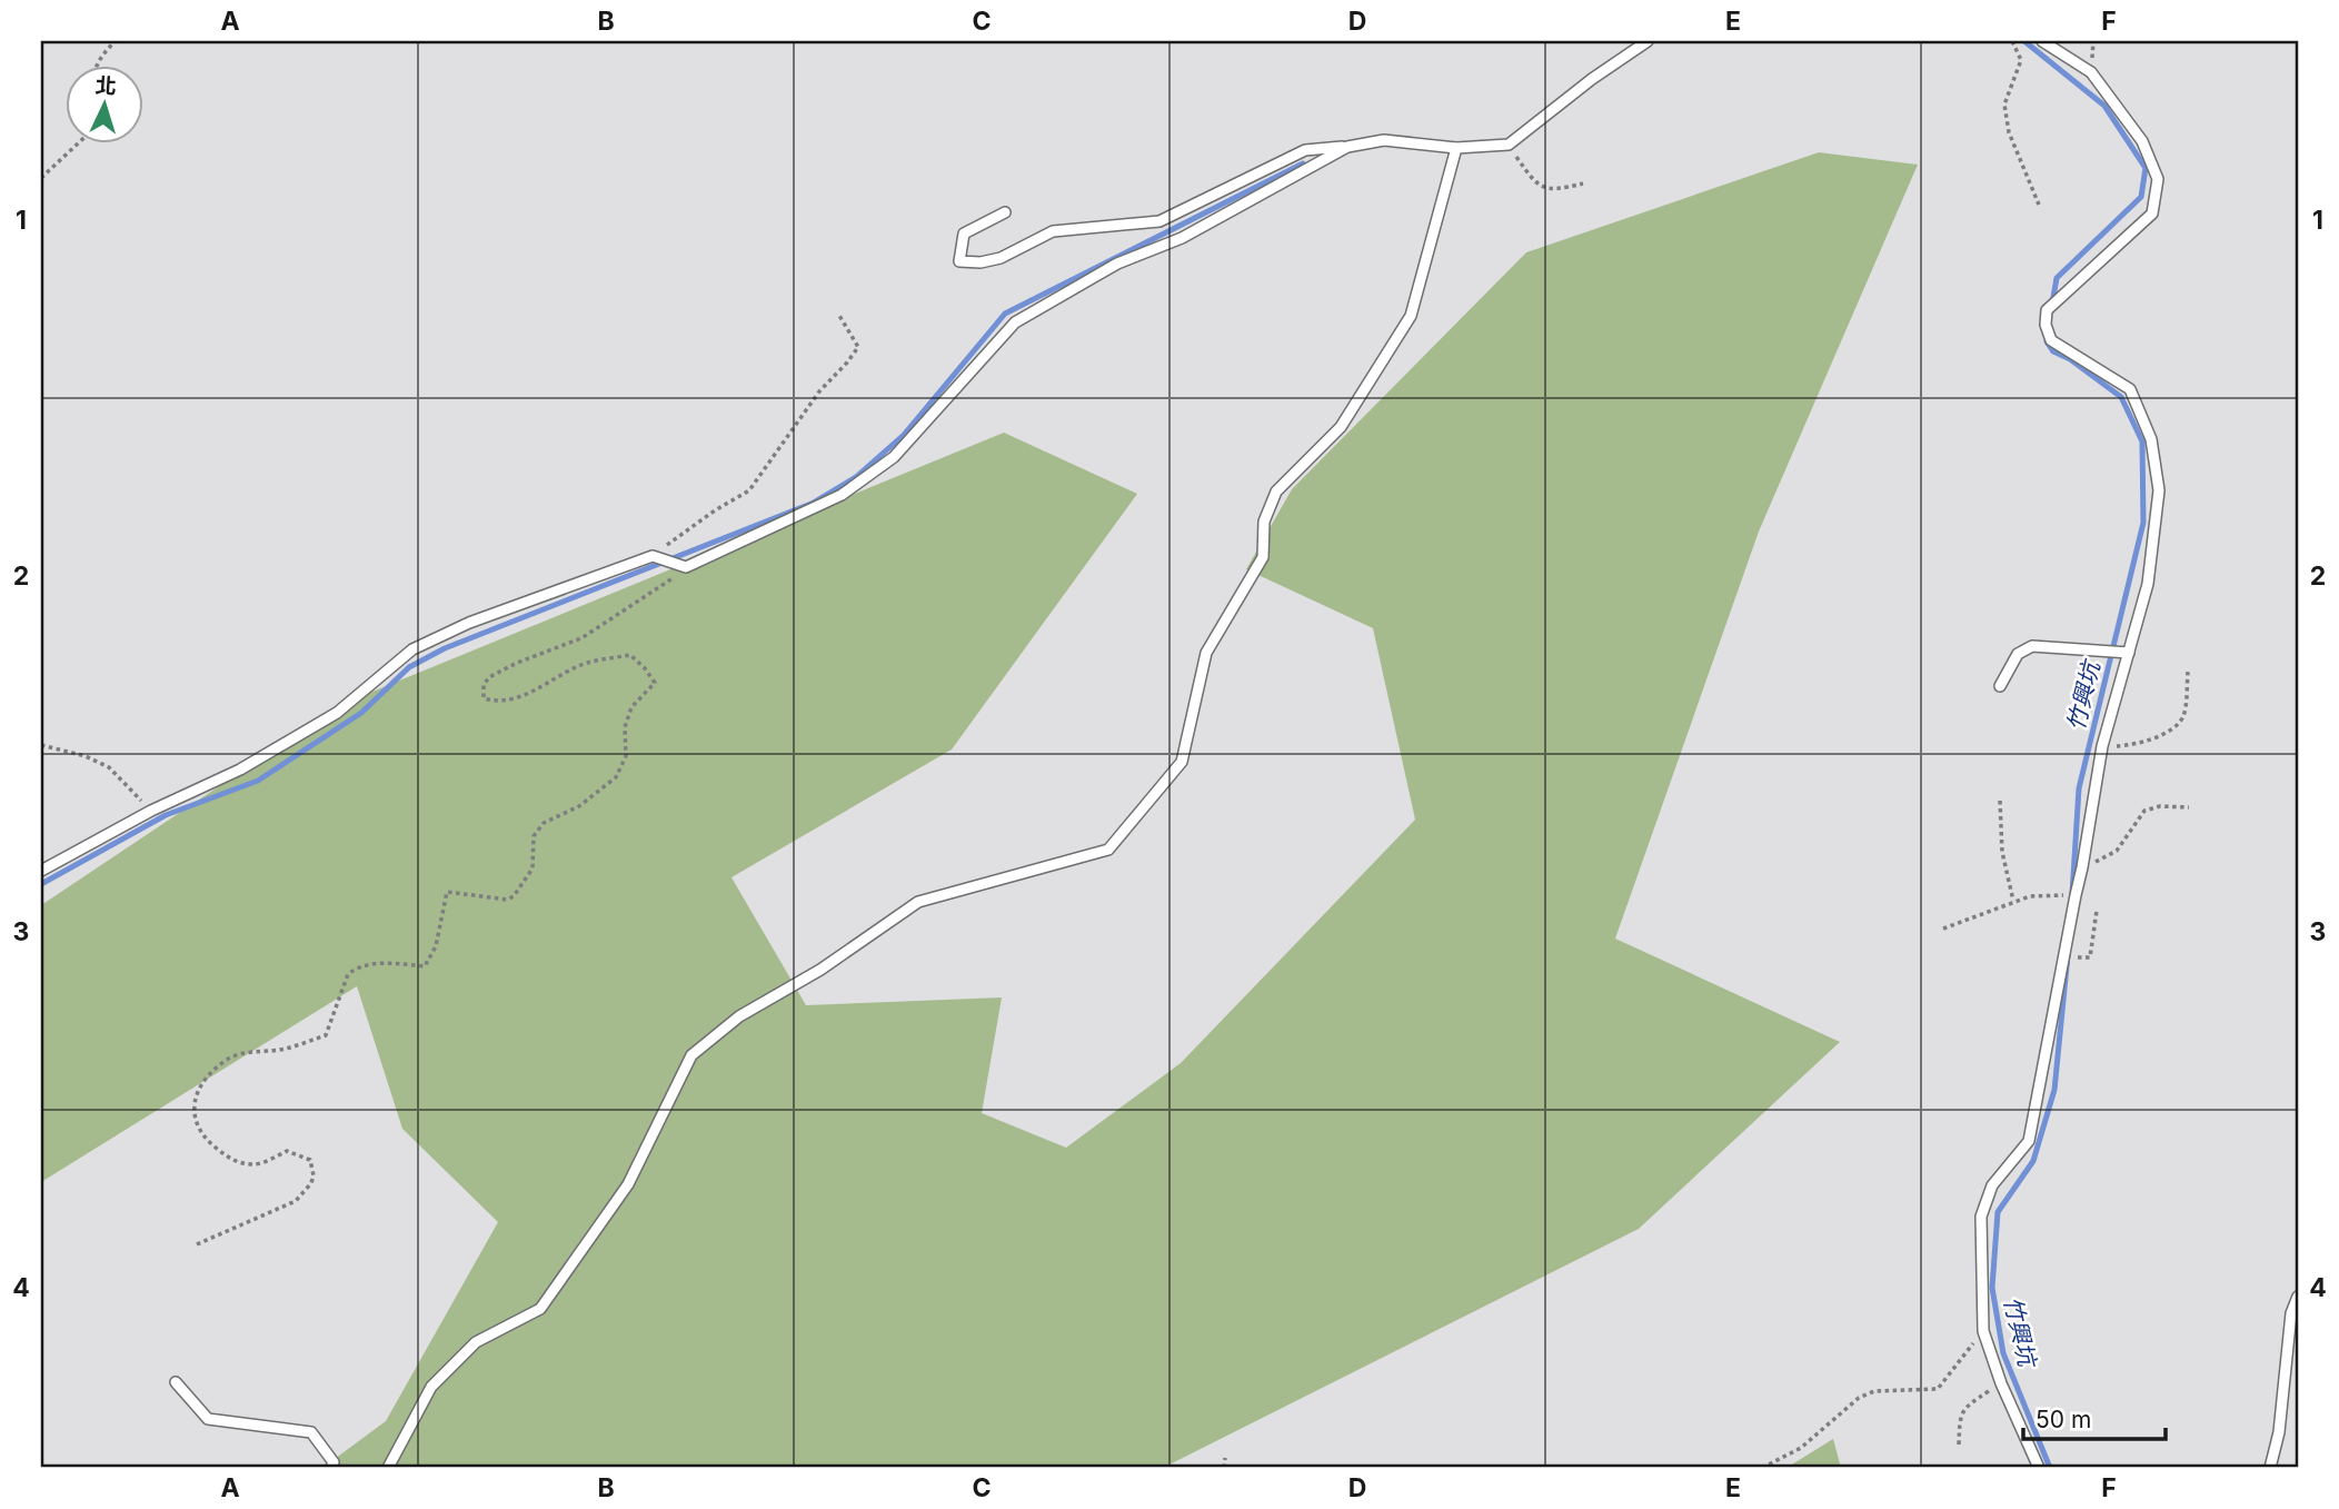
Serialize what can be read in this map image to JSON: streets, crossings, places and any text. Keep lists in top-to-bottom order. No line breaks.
{"water":["竹興坑"],"scale_bar":"50 m","north":"top","grid":{"columns":["A","B","C","D","E","F"],"rows":["1","2","3","4"]}}
